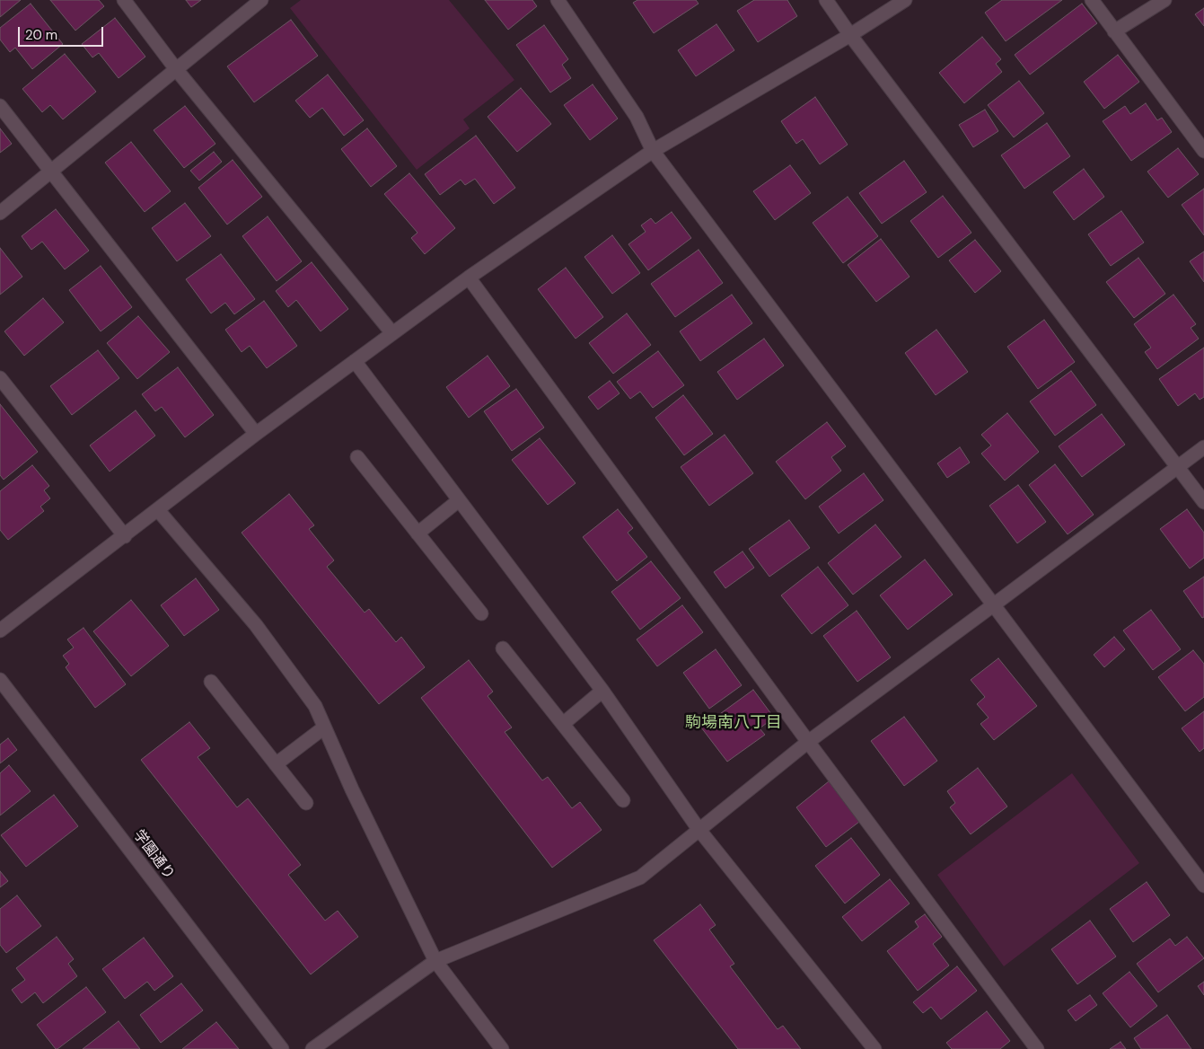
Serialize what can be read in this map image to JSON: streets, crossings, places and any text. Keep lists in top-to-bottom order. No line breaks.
{"streets":{"street":["学園通り"]},"districts":["駒場南八丁目"],"scale_bar":"20 m"}
